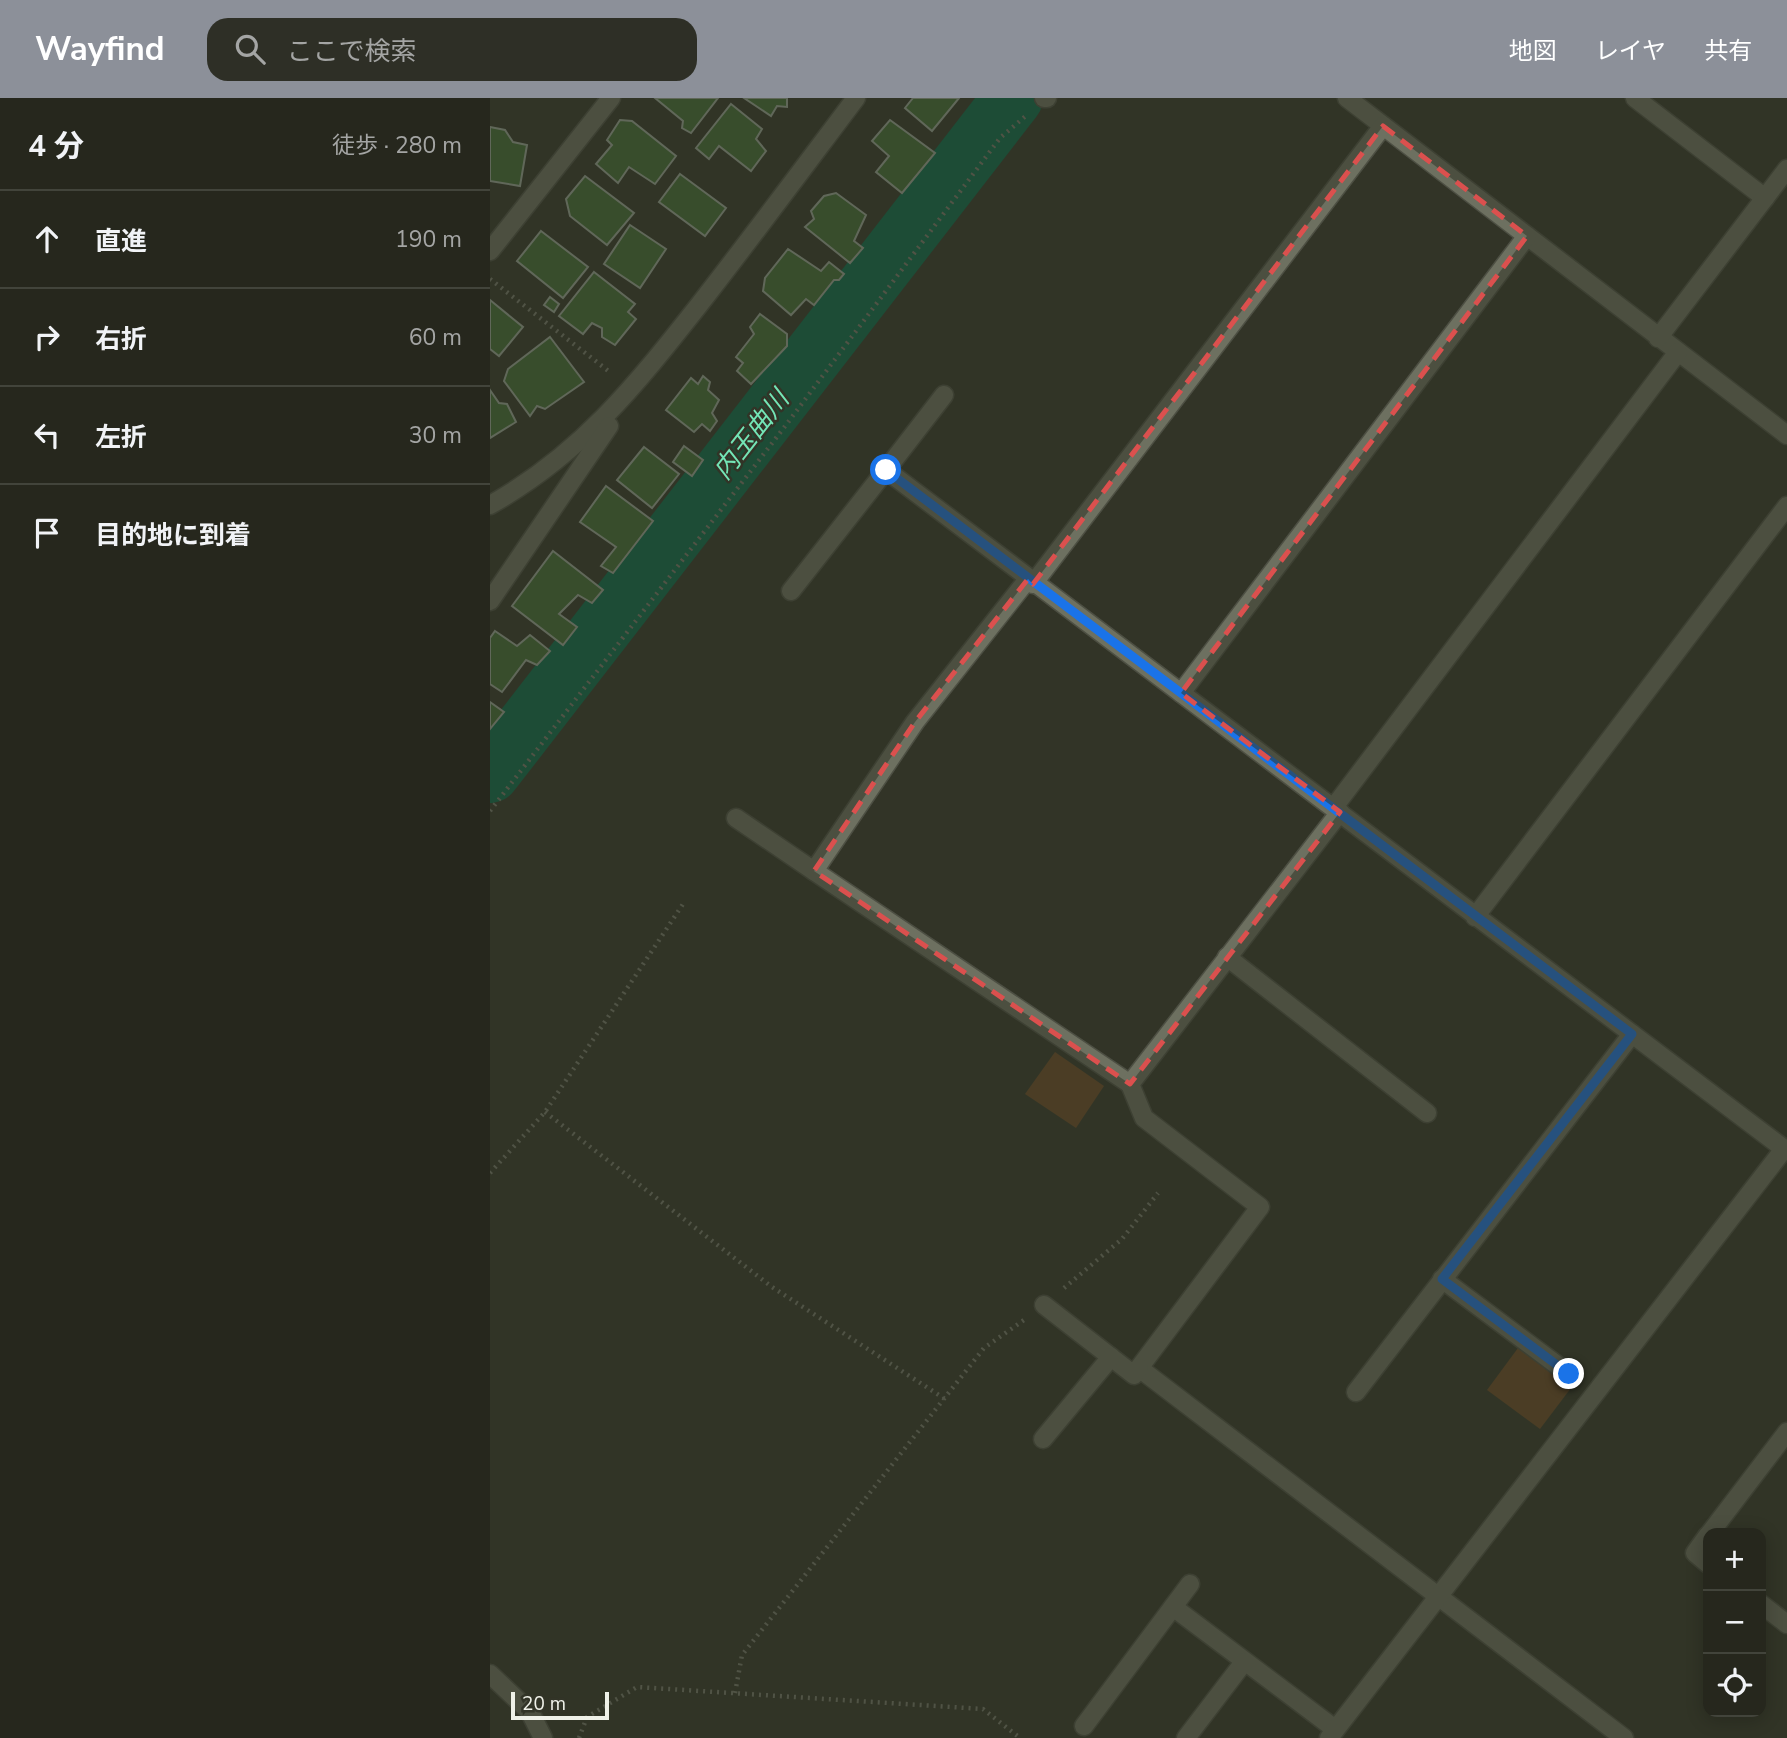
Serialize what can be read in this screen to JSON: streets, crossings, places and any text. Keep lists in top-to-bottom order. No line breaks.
{"water":["内玉曲川"],"scale_bar":"20 m","page":{"header":"Wayfind","search":"ここで検索","nav":["地図","レイヤ","共有"],"heading":["4 分","徒歩 · 280 m"],"list":[["直進","190 m"],["右折","60 m"],["左折","30 m"],"目的地に到着"],"map_buttons":["+","−"],"scale":"20 m"}}
